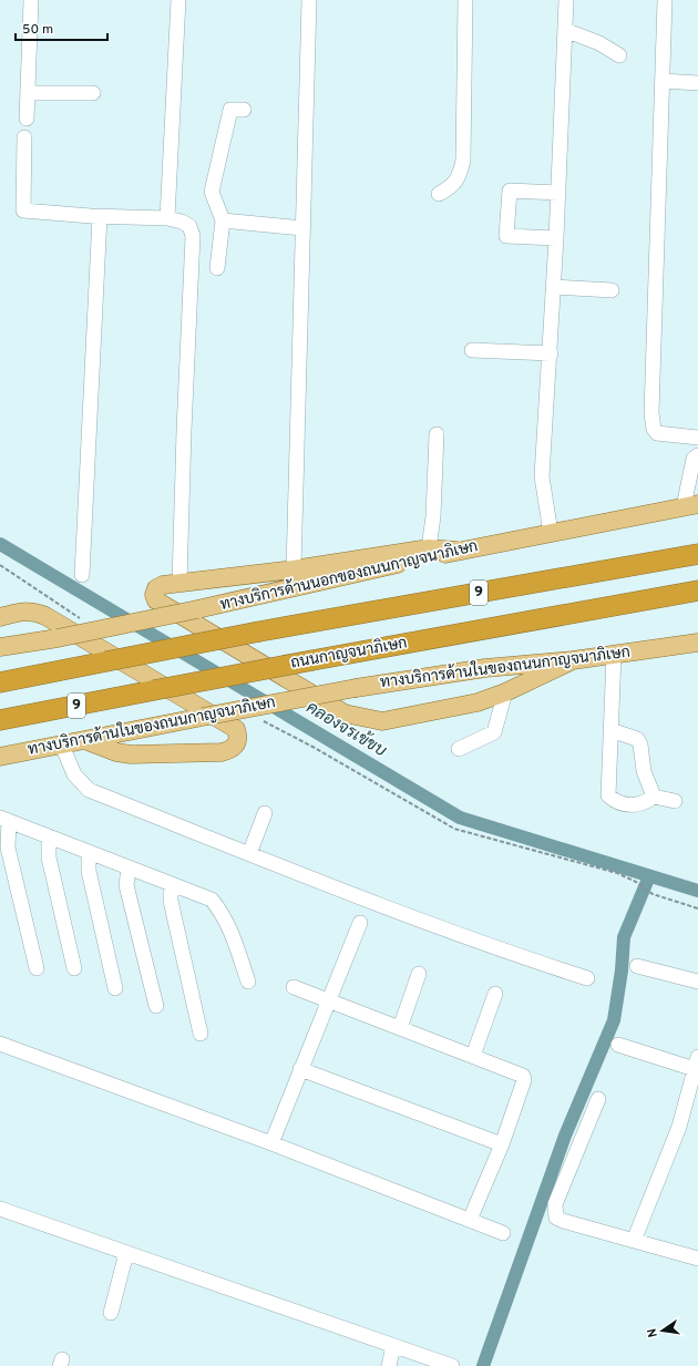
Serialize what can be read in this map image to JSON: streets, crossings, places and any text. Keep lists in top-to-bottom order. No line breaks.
{"streets":{"highway":["9","ถนนกาญจนาภิเษก"],"main road":["ทางบริการด้านนอกของถนนกาญจนาภิเษก","ทางบริการด้านในของถนนกาญจนาภิเษก"]},"water":["คลองจรเข้ขบ"],"scale_bar":"50 m","north":"left"}
